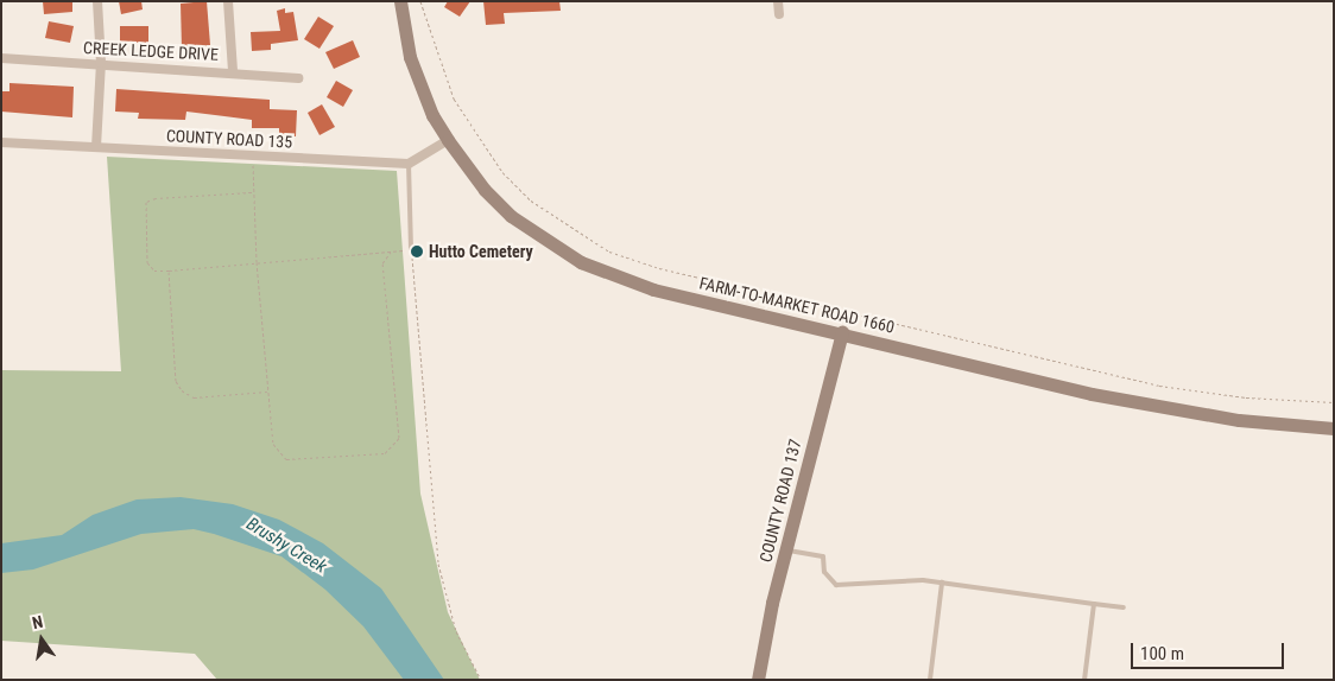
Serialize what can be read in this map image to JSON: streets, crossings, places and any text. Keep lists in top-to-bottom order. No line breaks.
{"streets":{"main road":["FARM-TO-MARKET ROAD 1660","COUNTY ROAD 137"],"street":["CREEK LEDGE DRIVE","COUNTY ROAD 135"]},"crossings":[["FARM-TO-MARKET ROAD 1660","COUNTY ROAD 137"]],"water":["Brushy Creek"],"places":["Hutto Cemetery"],"scale_bar":"100 m","north":"top"}
